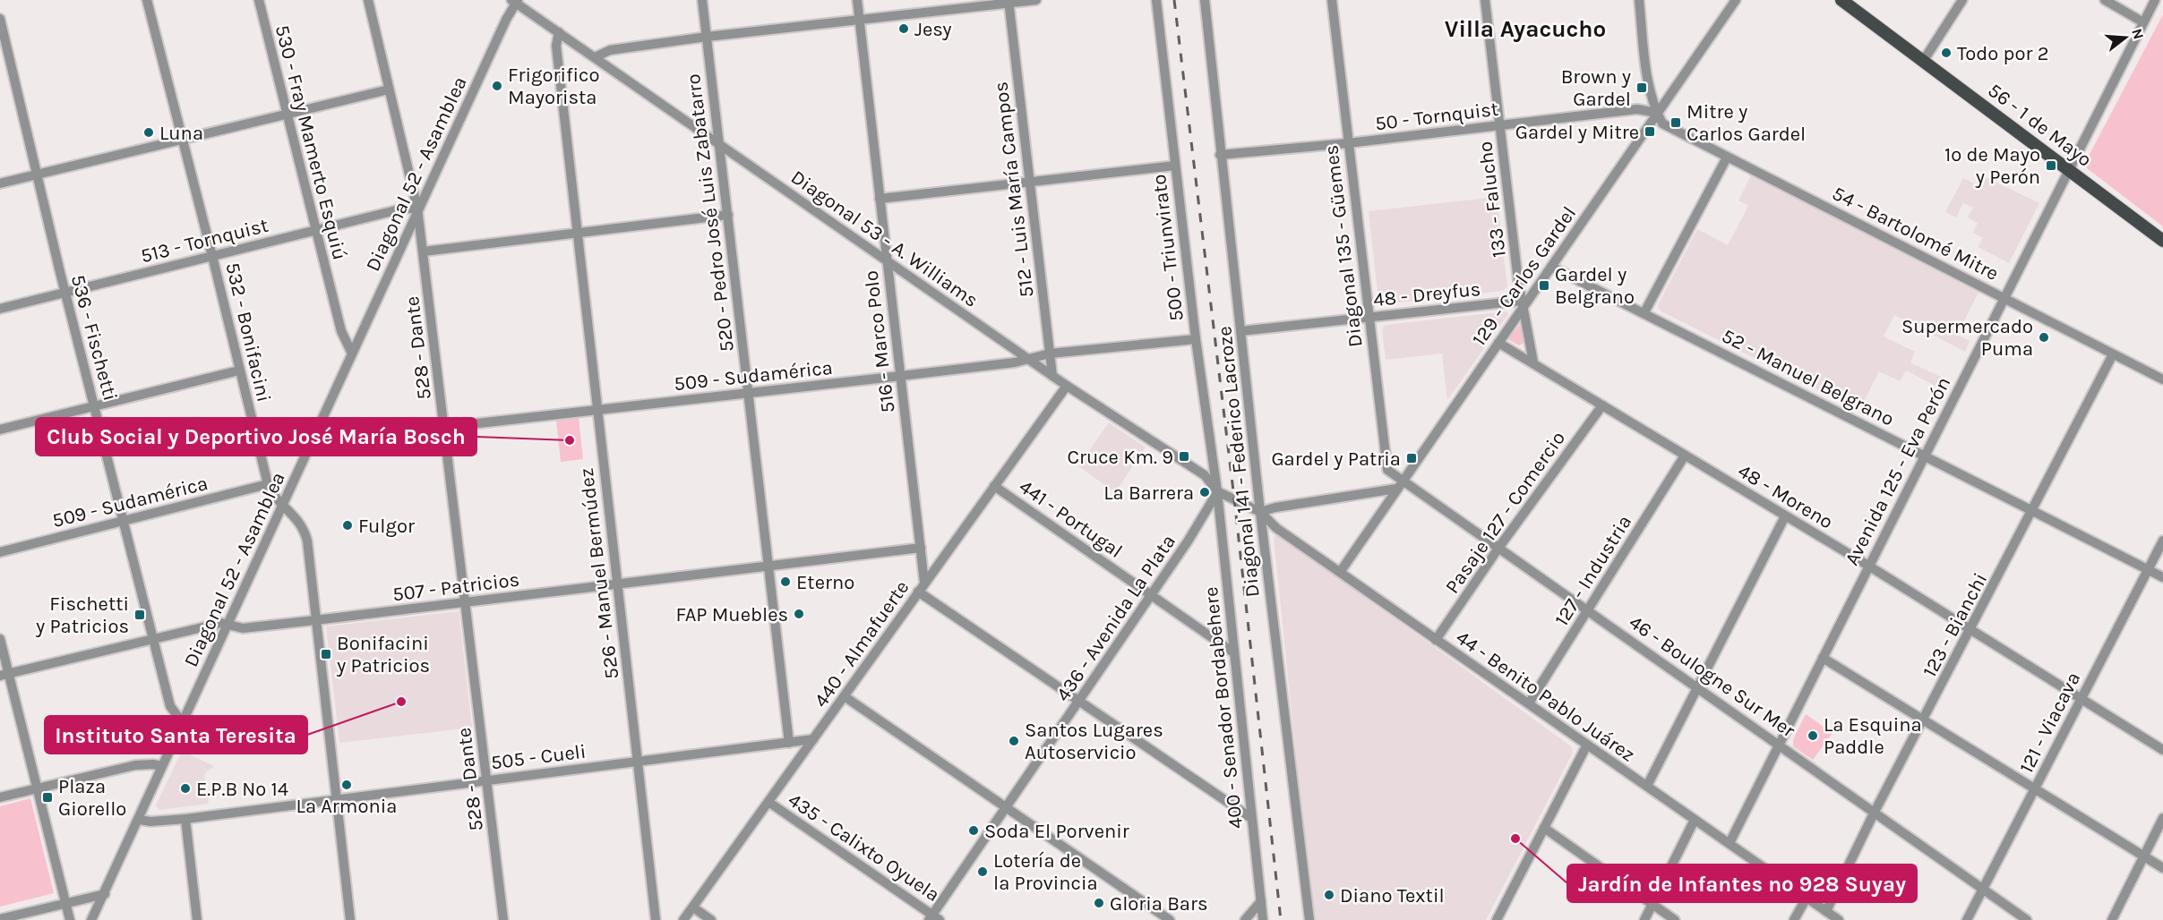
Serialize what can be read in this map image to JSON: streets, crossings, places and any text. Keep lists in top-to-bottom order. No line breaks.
{"streets":{"main road":["56 - 1 de Mayo"],"street":["50 - Tornquist","530 - Fray Mamerto Esquiú","Diagonal 52 - Asamblea","512 - Luis María Campos","133 - Falucho","520 - Pedro José Luis Zabatarro","54 - Bartolomé Mitre","Diagonal 53 - A. Williams","513 - Tornquist","Diagonal 135 - Güemes","500 - Triunvirato","129 - Carlos Gardel","48 - Dreyfus","532 - Bonifacini","536 - Fischetti","516 - Marco Polo","528 - Dante","509 - Sudamérica","52 - Manuel Belgrano","Diagonal 141 - Federico Lacroze","Avenida 125 - Eva Perón","48 - Moreno","Pasaje 127 - Comercio","441 - Portugal","127 - Industria","526 - Manuel Bermúdez","507 - Patricios","436 - Avenida La Plata","123 - Bianchi","440 - Almafuerte","46 - Boulogne Sur Mer","44 - Benito Pablo Juárez","400 - Senador Bordabehere","121 - Viacava","505 - Cueli","435 - Calixto Oyuela"]},"crossings":[["50 - Tornquist","133 - Falucho"],["50 - Tornquist","54 - Bartolomé Mitre"],["50 - Tornquist","Diagonal 135 - Güemes"],["50 - Tornquist","129 - Carlos Gardel"],["50 - Tornquist","Diagonal 141 - Federico Lacroze"],["56 - 1 de Mayo","Avenida 125 - Eva Perón"],["530 - Fray Mamerto Esquiú","Diagonal 52 - Asamblea"],["530 - Fray Mamerto Esquiú","513 - Tornquist"],["Diagonal 52 - Asamblea","Diagonal 53 - A. Williams"],["Diagonal 52 - Asamblea","513 - Tornquist"],["Diagonal 52 - Asamblea","532 - Bonifacini"],["Diagonal 52 - Asamblea","536 - Fischetti"],["Diagonal 52 - Asamblea","528 - Dante"],["Diagonal 52 - Asamblea","509 - Sudamérica"],["Diagonal 52 - Asamblea","507 - Patricios"],["Diagonal 52 - Asamblea","505 - Cueli"],["512 - Luis María Campos","Diagonal 53 - A. Williams"],["512 - Luis María Campos","509 - Sudamérica"],["133 - Falucho","129 - Carlos Gardel"],["133 - Falucho","48 - Dreyfus"],["133 - Falucho","48 - Moreno"],["520 - Pedro José Luis Zabatarro","Diagonal 53 - A. Williams"],["520 - Pedro José Luis Zabatarro","509 - Sudamérica"],["520 - Pedro José Luis Zabatarro","507 - Patricios"],["520 - Pedro José Luis Zabatarro","505 - Cueli"],["54 - Bartolomé Mitre","129 - Carlos Gardel"],["54 - Bartolomé Mitre","Avenida 125 - Eva Perón"],["54 - Bartolomé Mitre","123 - Bianchi"],["Diagonal 53 - A. Williams","500 - Triunvirato"],["Diagonal 53 - A. Williams","516 - Marco Polo"],["Diagonal 53 - A. Williams","509 - Sudamérica"],["Diagonal 53 - A. Williams","526 - Manuel Bermúdez"],["Diagonal 53 - A. Williams","436 - Avenida La Plata"],["Diagonal 53 - A. Williams","440 - Almafuerte"],["Diagonal 53 - A. Williams","44 - Benito Pablo Juárez"],["Diagonal 53 - A. Williams","400 - Senador Bordabehere"],["513 - Tornquist","532 - Bonifacini"],["513 - Tornquist","536 - Fischetti"],["513 - Tornquist","528 - Dante"],["Diagonal 135 - Güemes","129 - Carlos Gardel"],["Diagonal 135 - Güemes","48 - Dreyfus"],["Diagonal 135 - Güemes","46 - Boulogne Sur Mer"],["500 - Triunvirato","509 - Sudamérica"],["500 - Triunvirato","436 - Avenida La Plata"],["500 - Triunvirato","400 - Senador Bordabehere"],["129 - Carlos Gardel","48 - Dreyfus"],["129 - Carlos Gardel","52 - Manuel Belgrano"],["129 - Carlos Gardel","48 - Moreno"],["129 - Carlos Gardel","46 - Boulogne Sur Mer"],["129 - Carlos Gardel","44 - Benito Pablo Juárez"],["48 - Dreyfus","Diagonal 141 - Federico Lacroze"],["532 - Bonifacini","509 - Sudamérica"],["532 - Bonifacini","507 - Patricios"],["532 - Bonifacini","505 - Cueli"],["536 - Fischetti","509 - Sudamérica"],["536 - Fischetti","507 - Patricios"],["516 - Marco Polo","509 - Sudamérica"],["516 - Marco Polo","507 - Patricios"],["516 - Marco Polo","440 - Almafuerte"],["528 - Dante","509 - Sudamérica"],["528 - Dante","507 - Patricios"],["528 - Dante","505 - Cueli"],["509 - Sudamérica","526 - Manuel Bermúdez"],["52 - Manuel Belgrano","Avenida 125 - Eva Perón"],["52 - Manuel Belgrano","123 - Bianchi"],["52 - Manuel Belgrano","121 - Viacava"],["Diagonal 141 - Federico Lacroze","44 - Benito Pablo Juárez"],["Avenida 125 - Eva Perón","48 - Moreno"],["Avenida 125 - Eva Perón","46 - Boulogne Sur Mer"],["Avenida 125 - Eva Perón","44 - Benito Pablo Juárez"],["48 - Moreno","Pasaje 127 - Comercio"],["48 - Moreno","127 - Industria"],["48 - Moreno","123 - Bianchi"],["48 - Moreno","121 - Viacava"],["Pasaje 127 - Comercio","46 - Boulogne Sur Mer"],["Pasaje 127 - Comercio","44 - Benito Pablo Juárez"],["441 - Portugal","436 - Avenida La Plata"],["441 - Portugal","440 - Almafuerte"],["441 - Portugal","400 - Senador Bordabehere"],["127 - Industria","46 - Boulogne Sur Mer"],["127 - Industria","44 - Benito Pablo Juárez"],["526 - Manuel Bermúdez","507 - Patricios"],["526 - Manuel Bermúdez","505 - Cueli"],["436 - Avenida La Plata","400 - Senador Bordabehere"],["436 - Avenida La Plata","435 - Calixto Oyuela"],["123 - Bianchi","46 - Boulogne Sur Mer"],["123 - Bianchi","44 - Benito Pablo Juárez"],["440 - Almafuerte","505 - Cueli"],["440 - Almafuerte","435 - Calixto Oyuela"],["46 - Boulogne Sur Mer","121 - Viacava"]],"districts":["Villa Ayacucho"],"places":{"other":["Jesy","Todo por 2","Frigorifico Mayorista","Luna","Supermercado Puma","Club Social y Deportivo José María Bosch","La Barrera","Fulgor","Eterno","FAP Muebles","Instituto Santa Teresita","La Esquina Paddle","Santos Lugares Autoservicio","La Armonia","E.P.B Nº 14","Soda El Porvenir","Jardín de Infantes nº 928 Suyay","Lotería de la Provincia","Diano Textil","Gloria Bars"],"transit":["Brown y Gardel","Mitre y Carlos Gardel","Gardel y Mitre","1º de Mayo y Perón","Gardel y Belgrano","Cruce Km. 9","Gardel y Patria","Fischetti y Patricios","Bonifacini y Patricios","Plaza Giorello"]},"north":"right"}
